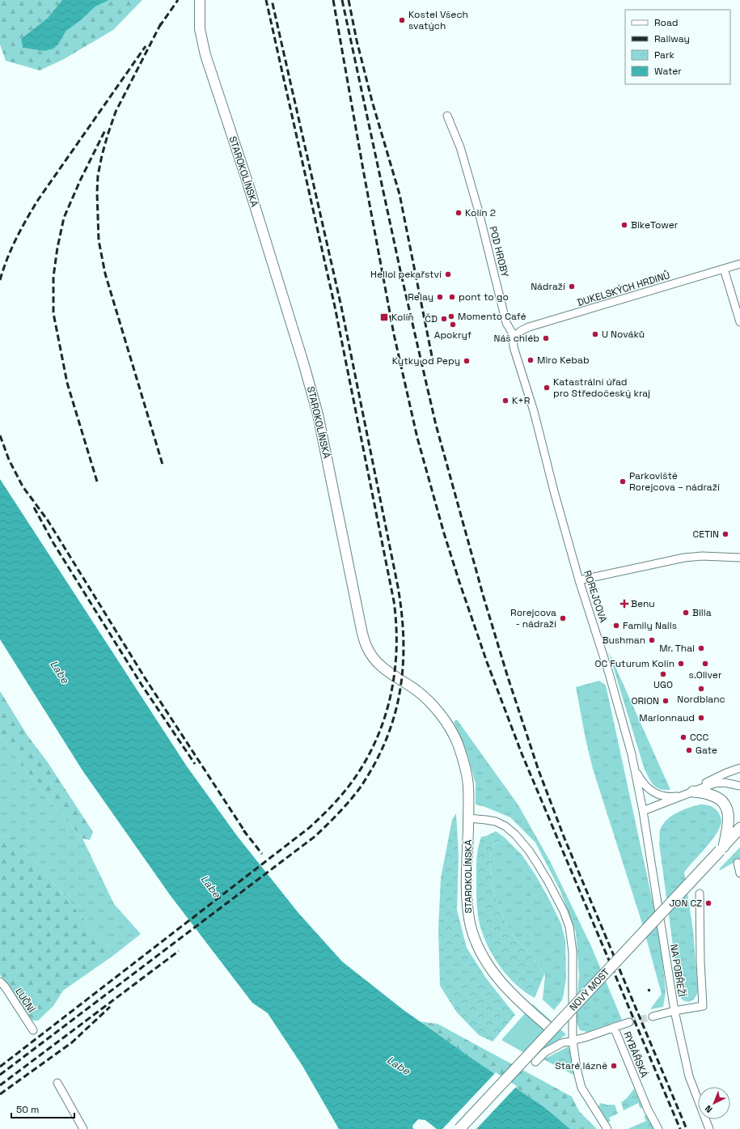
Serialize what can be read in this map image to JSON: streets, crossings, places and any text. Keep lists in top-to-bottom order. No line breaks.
{"streets":{"main road":["NOVÝ MOST"],"street":["STAROKOLÍNSKÁ","POD HROBY","DUKELSKÝCH HRDINŮ","ROREJCOVA","NA POBŘEŽÍ","LUČNÍ","RYBÁŘSKÁ"]},"crossings":[["STAROKOLÍNSKÁ","NOVÝ MOST"],["POD HROBY","DUKELSKÝCH HRDINŮ"],["POD HROBY","ROREJCOVA"],["DUKELSKÝCH HRDINŮ","ROREJCOVA"],["ROREJCOVA","NA POBŘEŽÍ"]],"water":["Labe"],"places":{"other":["Kostel Všech svatých","Kolín 2","BikeTower","Hello! pekařství","Nádraží","Relay","pont to go","Momento Café","ČD","Apokryf","U Nováků","Náš chléb","Miro Kebab","Kytky od Pepy","Katastrální úřad pro Středočeský kraj","K+R","Parkoviště Rorejcova – nádraží","CETIN","Billa","Rorejcova - nádraží","Family Nails","Bushman","Mr. Thai","OC Futurum Kolín","s.Oliver","UGO","Nordblanc","ORION","Marionnaud","CCC","Gate","JON CZ","Staré lázně"],"transit":["Kolín"],"health":["Benu"]},"legend":["Road","Railway","Park","Water"],"scale_bar":"50 m","north":"bottom left"}
